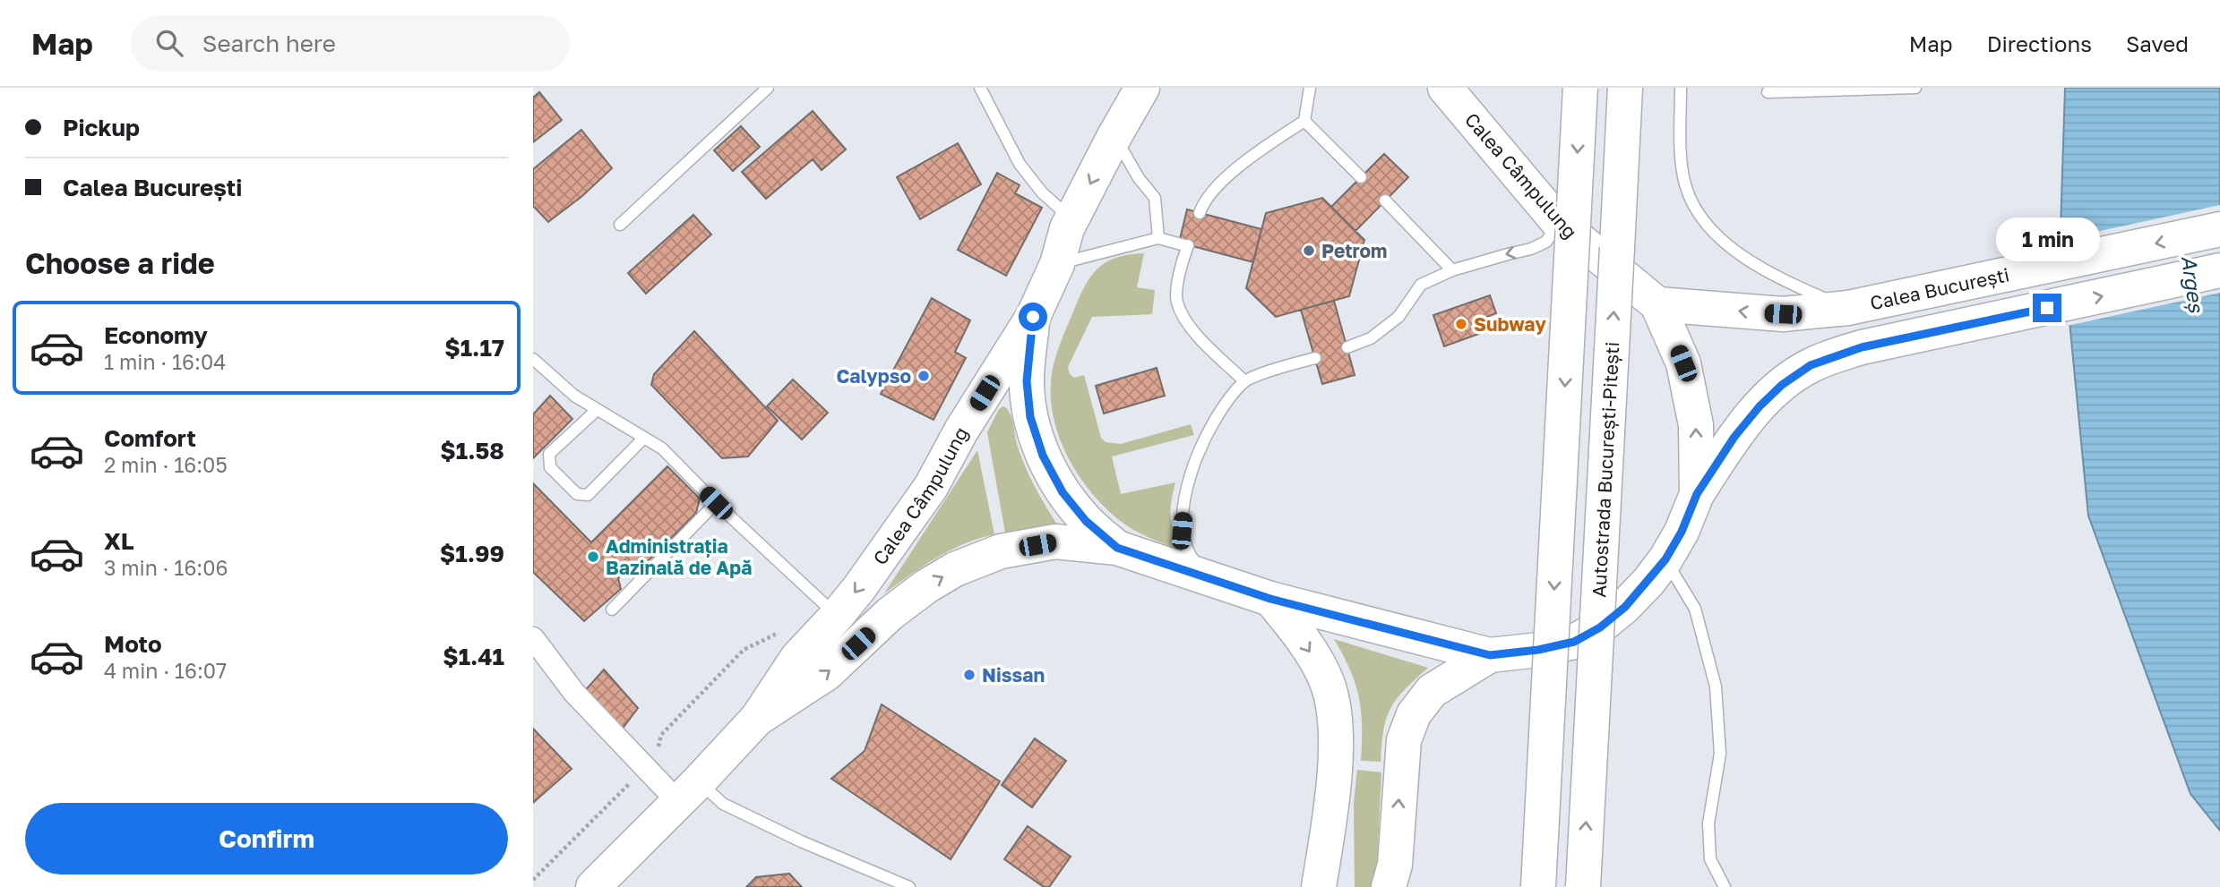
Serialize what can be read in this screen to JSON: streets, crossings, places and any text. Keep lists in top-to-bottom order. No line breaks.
{"streets":{"main road":["Calea Câmpulung","Calea București","Autostrada București-Pitești"]},"crossings":[["Calea Câmpulung","Calea București"]],"water":["Argeș"],"places":["Petrom","Subway","Calypso","Administrația Bazinală de Apă","Nissan"],"page":{"header":"Map","search":"Search here","nav":["Map","Directions","Saved"],"banner":["Pickup","Calea București"],"bubble":"1 min","heading":"Choose a ride","list":[{"name":"Economy","note":"1 min · 16:04","value":"$1.17"},{"name":"Comfort","note":"2 min · 16:05","value":"$1.58"},{"name":"XL","note":"3 min · 16:06","value":"$1.99"},{"name":"Moto","note":"4 min · 16:07","value":"$1.41"}],"buttons":"Confirm"}}
